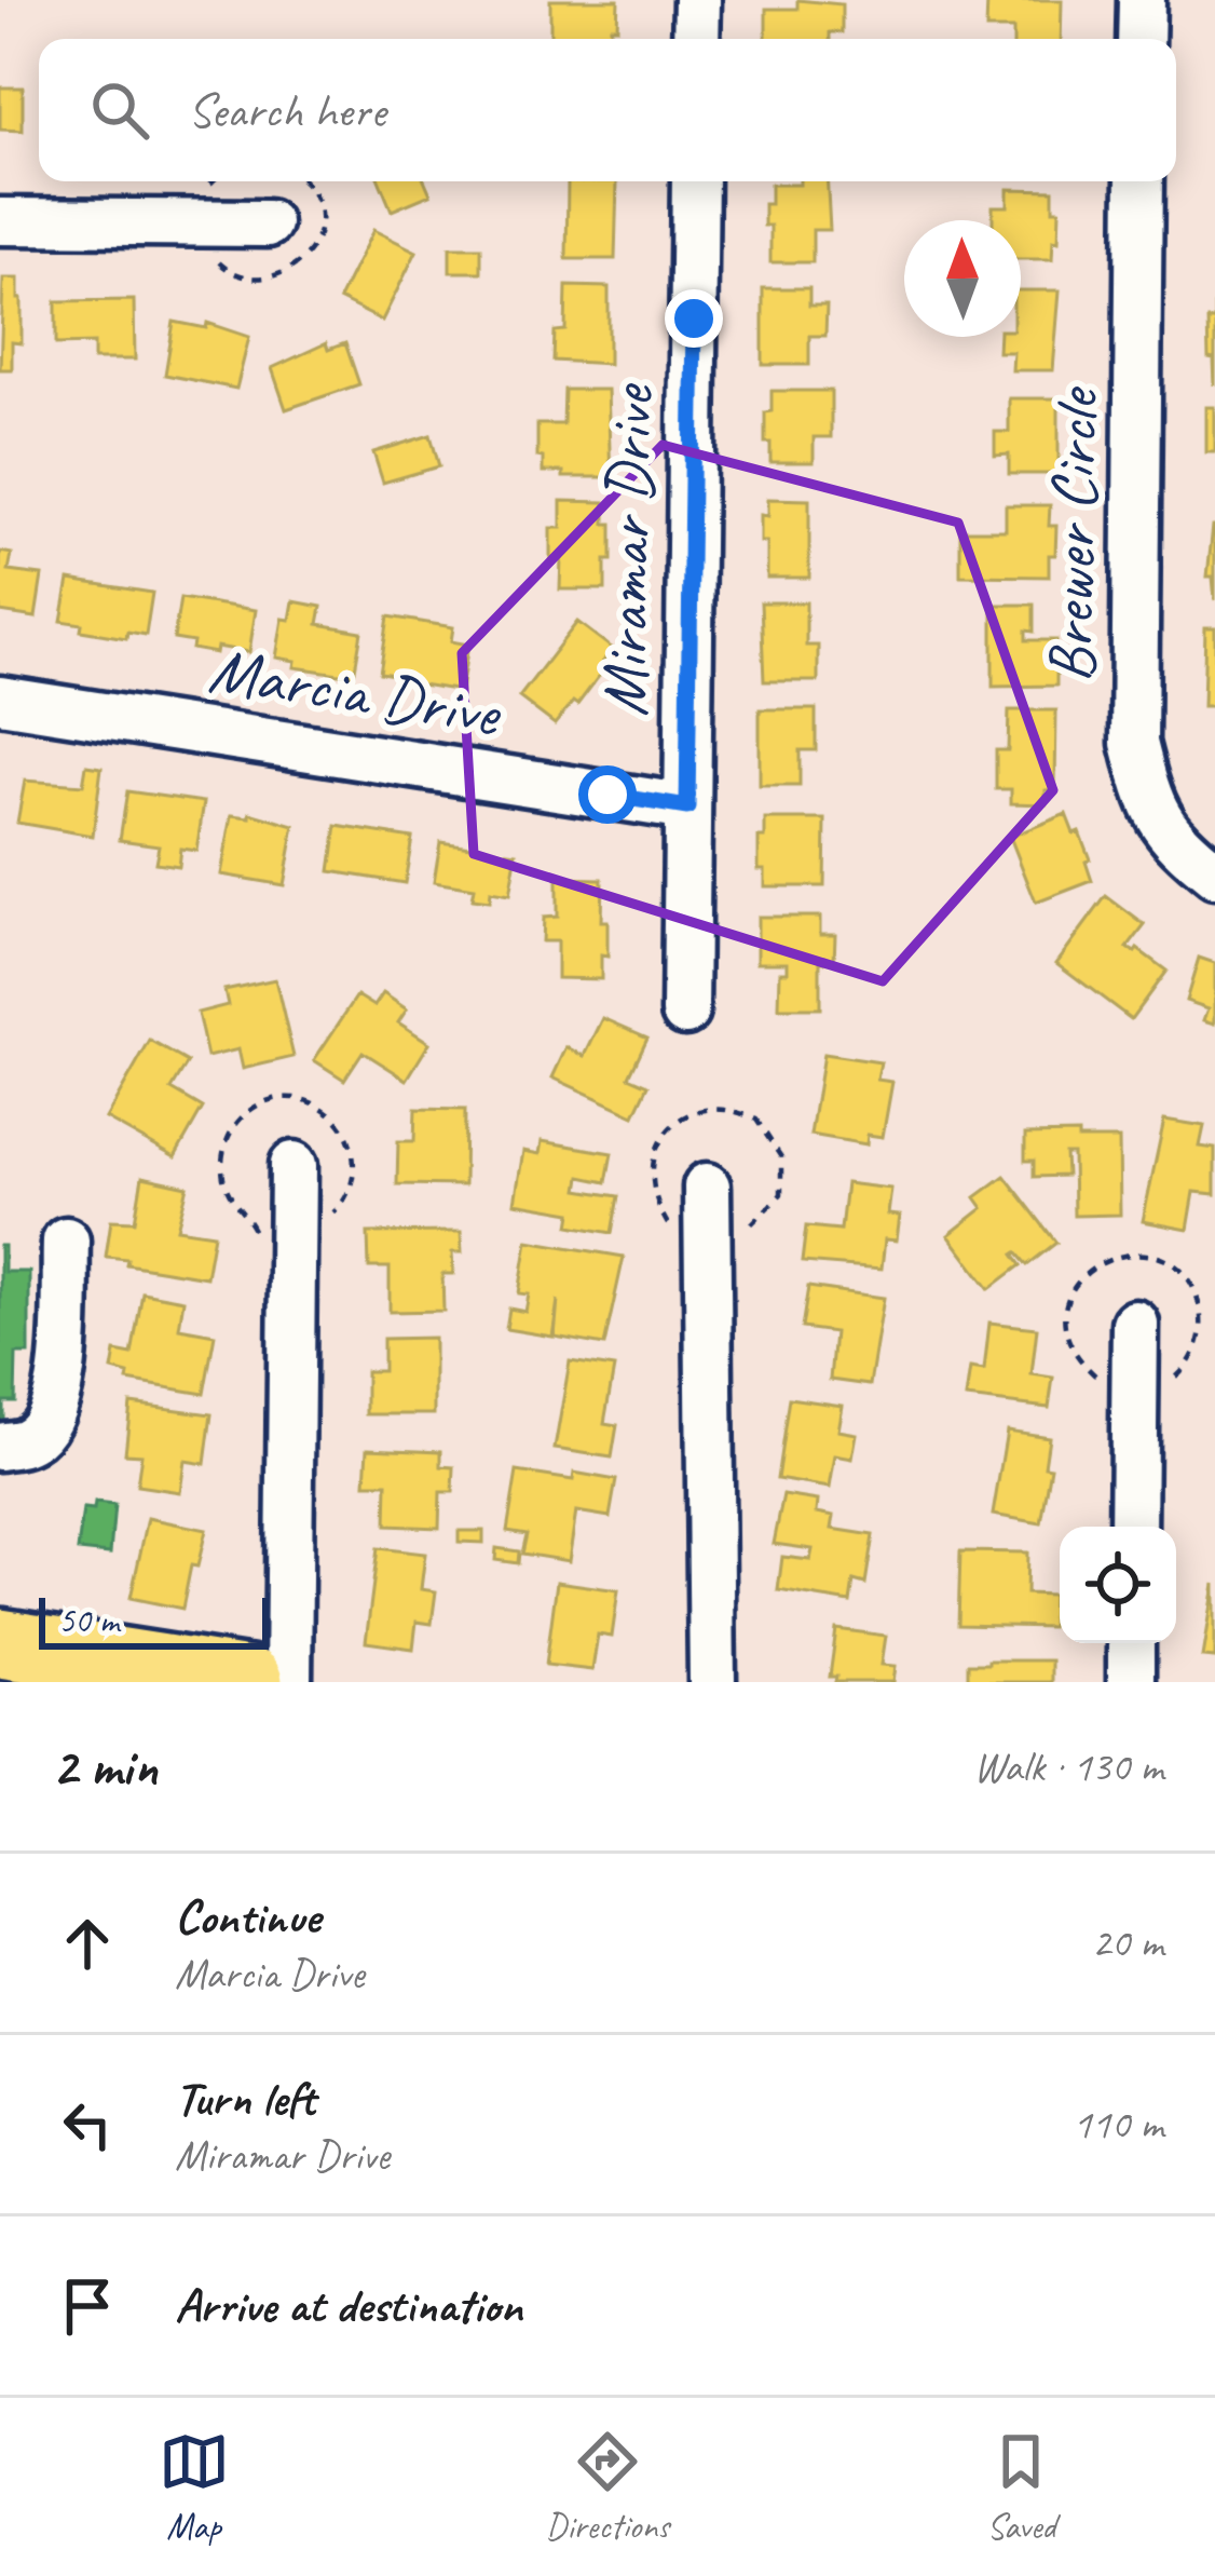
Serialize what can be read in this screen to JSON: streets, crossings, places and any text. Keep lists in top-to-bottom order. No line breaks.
{"streets":{"street":["Brewer Circle","Miramar Drive","Marcia Drive"]},"crossings":[["Miramar Drive","Marcia Drive"]],"scale_bar":"50 m","north":"top","page":{"search":"Search here","scale":"50 m","heading":["2 min","Walk · 130 m"],"list":[["Continue","Marcia Drive","20 m"],["Turn left","Miramar Drive","110 m"],"Arrive at destination"],"nav":["Map","Directions","Saved"]}}
